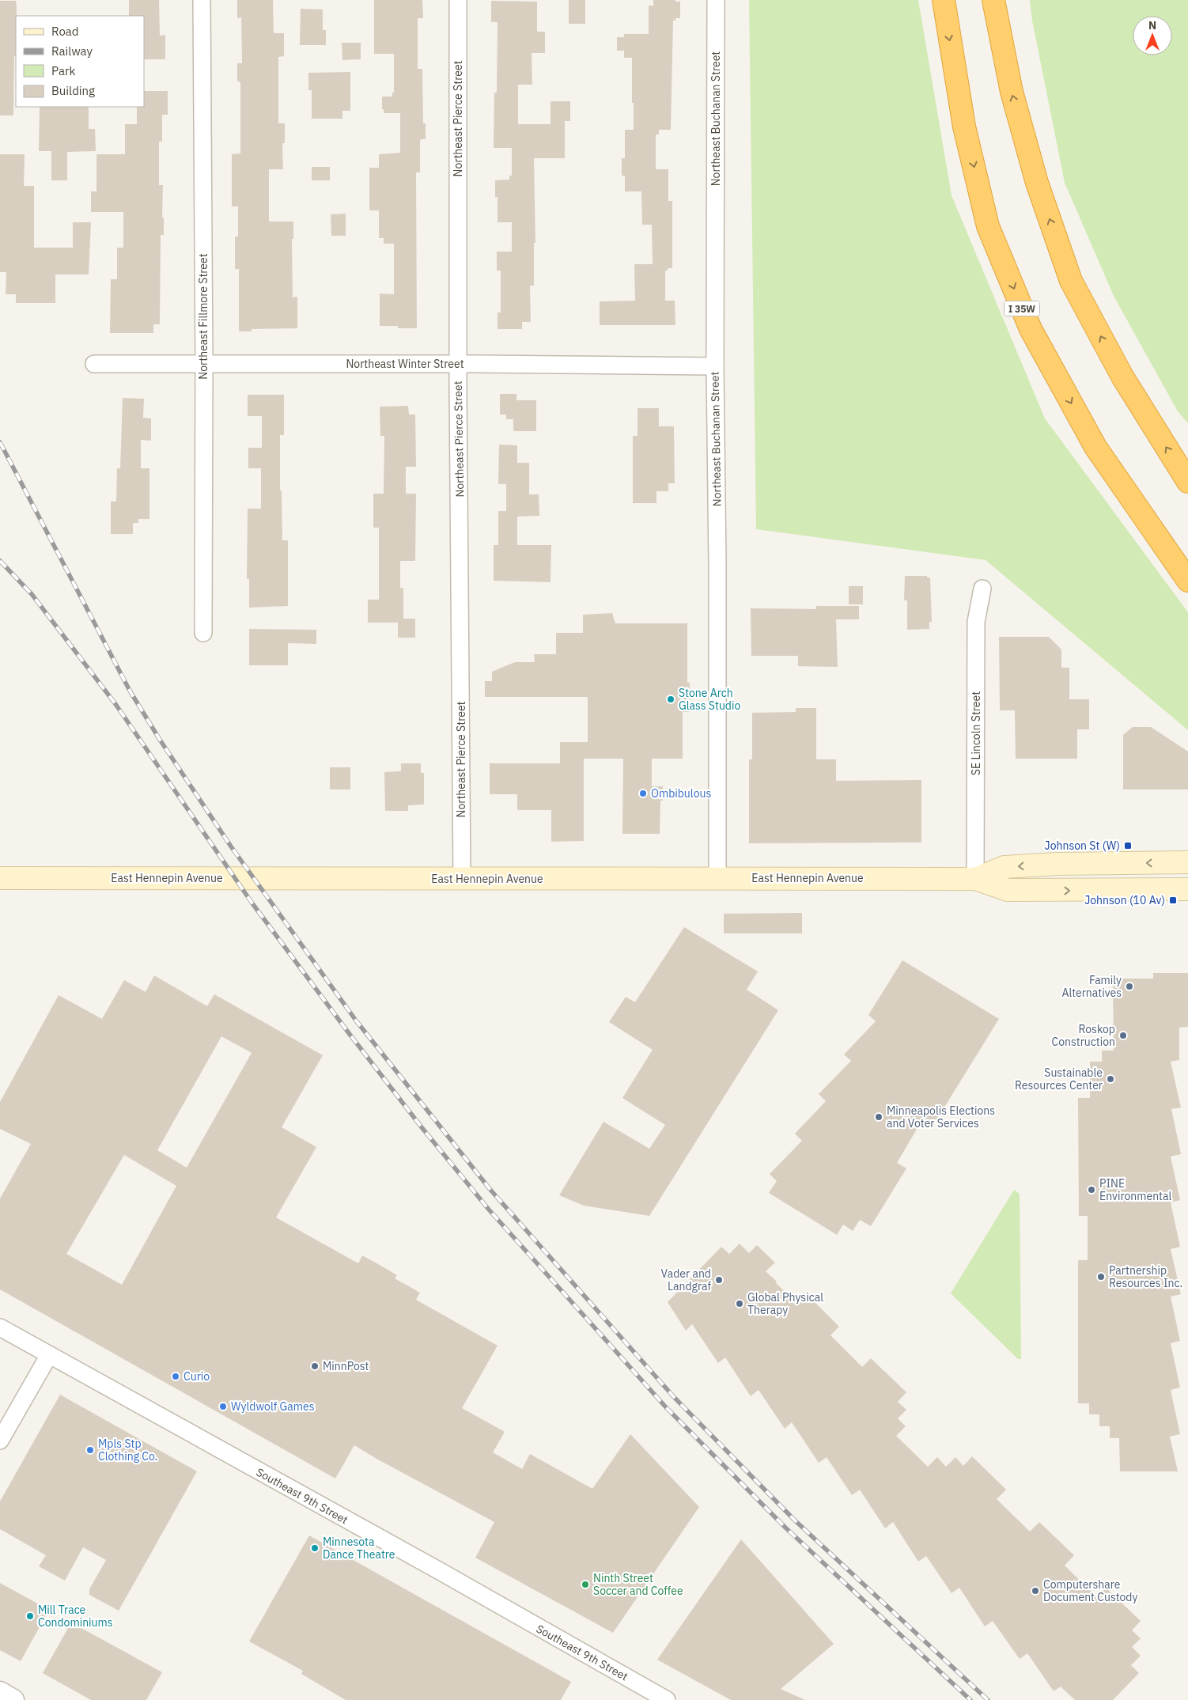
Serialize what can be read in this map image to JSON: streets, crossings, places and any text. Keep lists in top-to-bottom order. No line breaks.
{"streets":{"highway":["I 35W"],"main road":["East Hennepin Avenue"],"street":["Northeast Pierce Street","Northeast Buchanan Street","Northeast Fillmore Street","Northeast Winter Street","SE Lincoln Street","Southeast 9th Street"]},"crossings":[["Northeast Pierce Street","Northeast Winter Street"],["Northeast Pierce Street","East Hennepin Avenue"],["Northeast Buchanan Street","Northeast Winter Street"],["Northeast Buchanan Street","East Hennepin Avenue"],["Northeast Fillmore Street","Northeast Winter Street"],["SE Lincoln Street","East Hennepin Avenue"]],"places":{"other":["Stone Arch Glass Studio","Ombibulous","Family Alternatives","Roskop Construction","Sustainable Resources Center","Minneapolis Elections and Voter Services","PINE Environmental","Partnership Resources Inc.","Vader and Landgraf","Global Physical Therapy","MinnPost","Curio","Wyldwolf Games","Mpls Stp Clothing Co.","Minnesota Dance Theatre","Ninth Street Soccer and Coffee","Computershare Document Custody","Mill Trace Condominiums"],"transit":["Johnson St (W)","Johnson (10 Av)"]},"legend":["Road","Railway","Park","Building"],"north":"top"}
